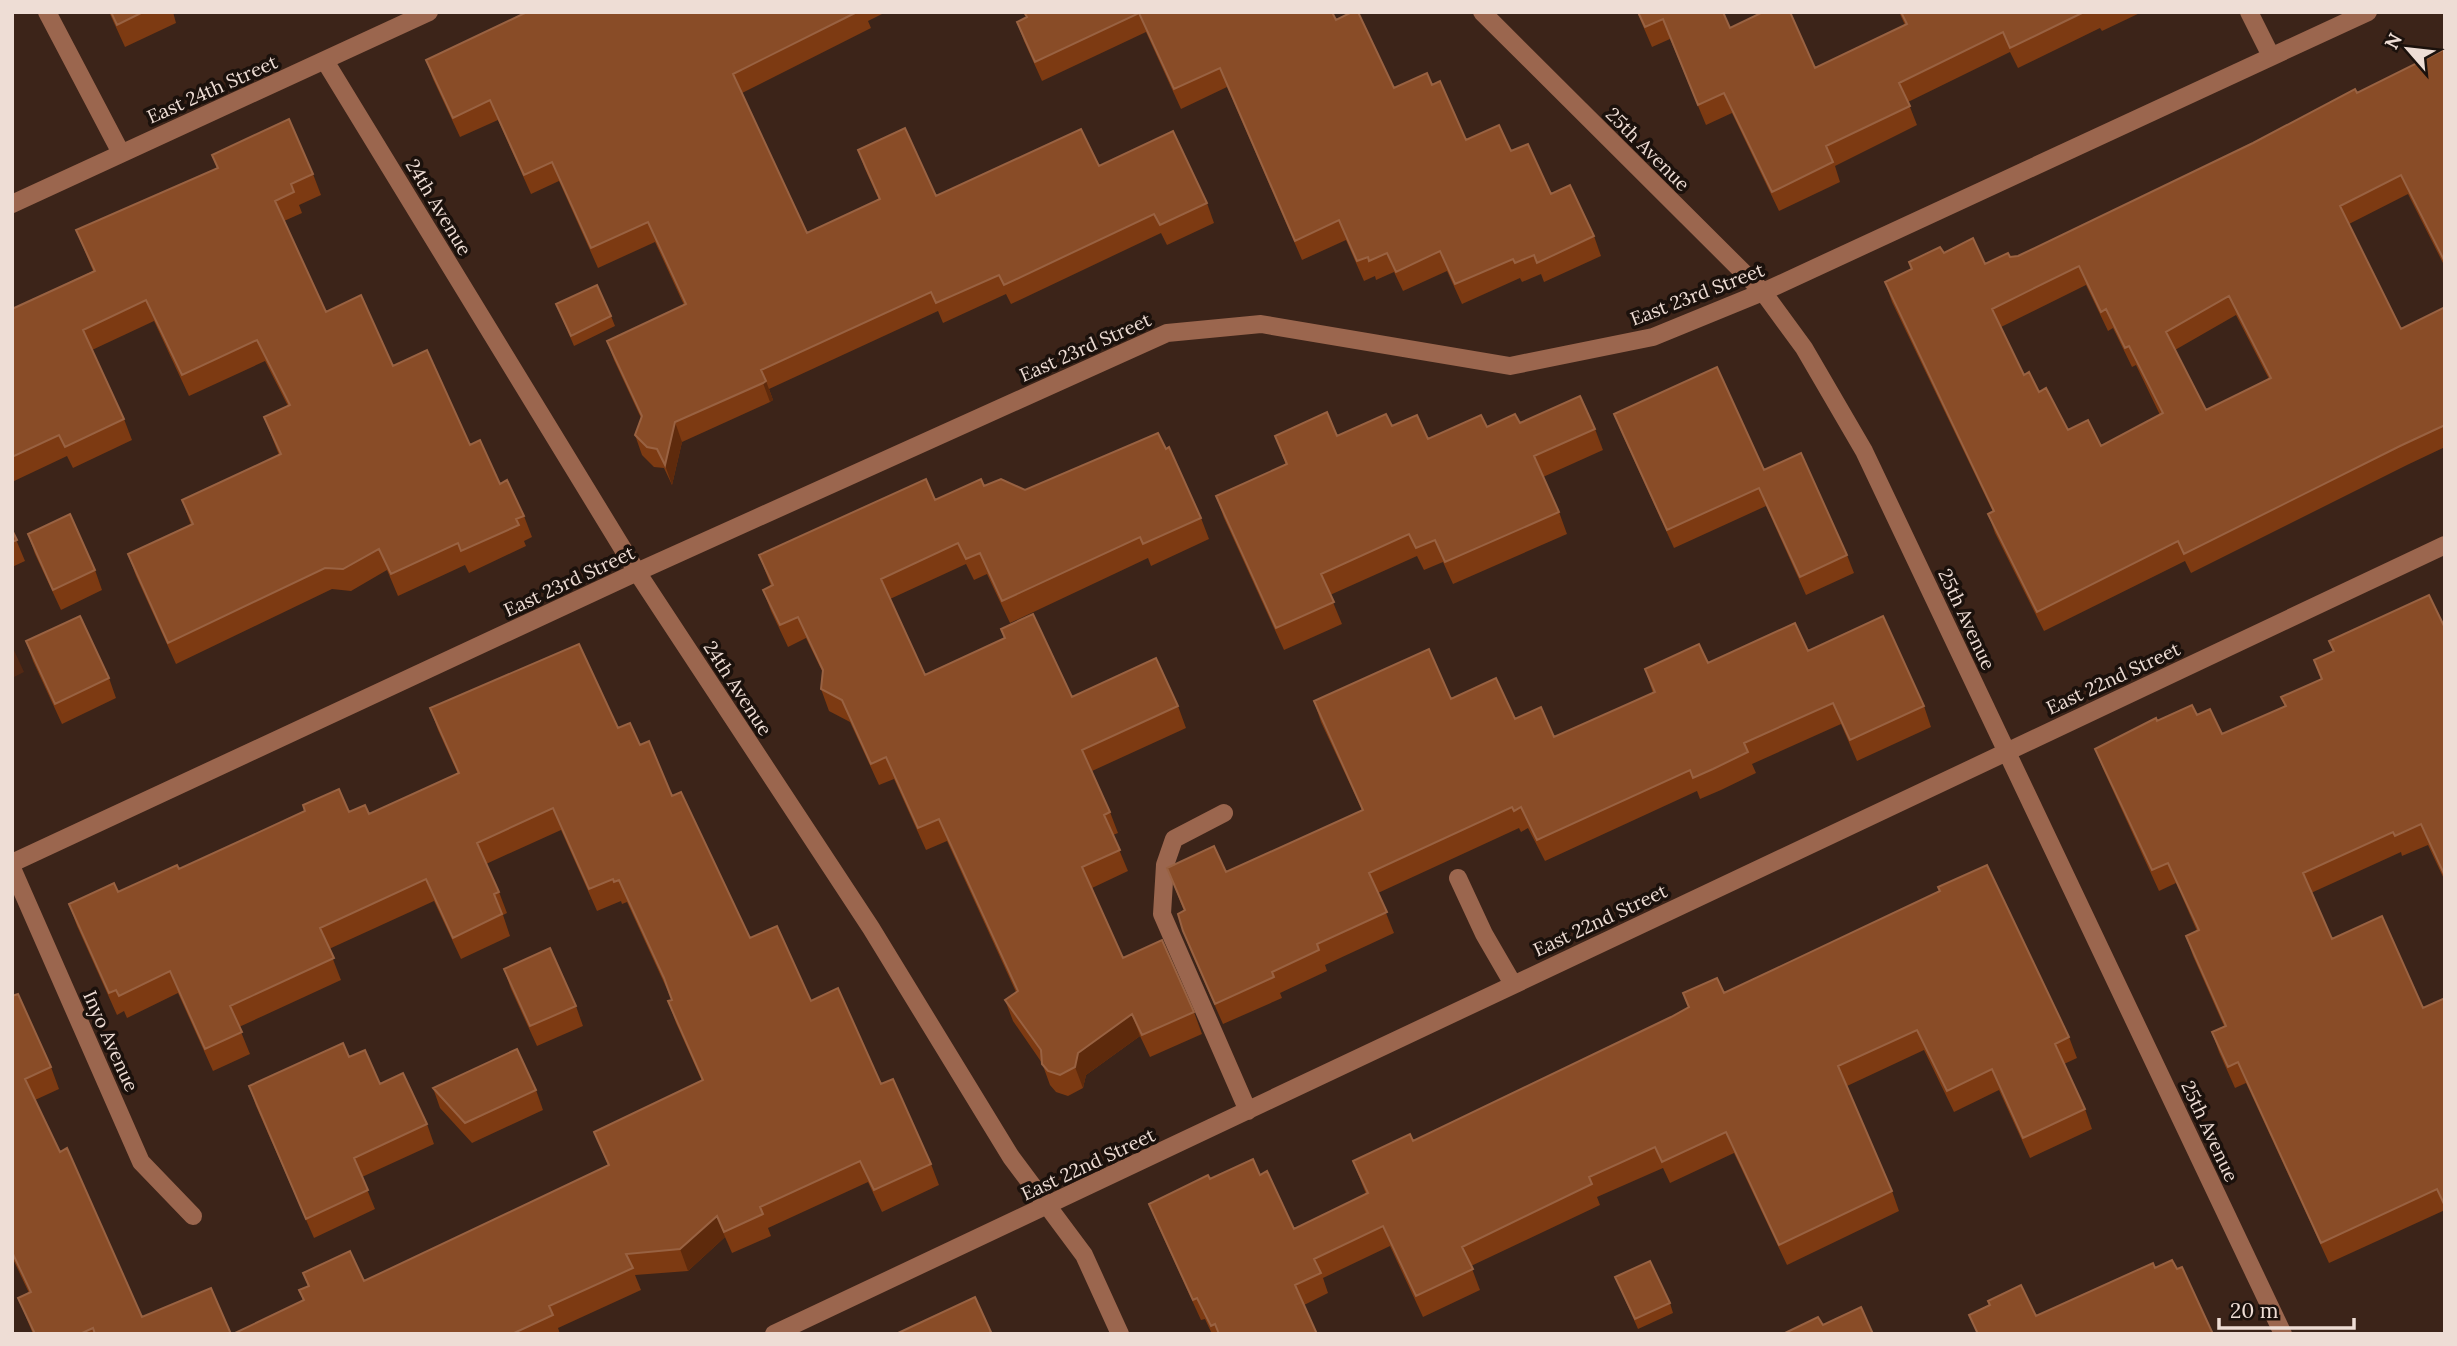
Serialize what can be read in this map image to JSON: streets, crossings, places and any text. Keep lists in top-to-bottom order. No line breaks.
{"streets":{"street":["East 24th Street","25th Avenue","24th Avenue","East 23rd Street","East 22nd Street","Inyo Avenue"]},"crossings":[["East 24th Street","24th Avenue"],["25th Avenue","East 23rd Street"],["25th Avenue","East 22nd Street"],["24th Avenue","East 23rd Street"],["24th Avenue","East 22nd Street"],["East 23rd Street","Inyo Avenue"]],"scale_bar":"20 m","north":"top left"}
